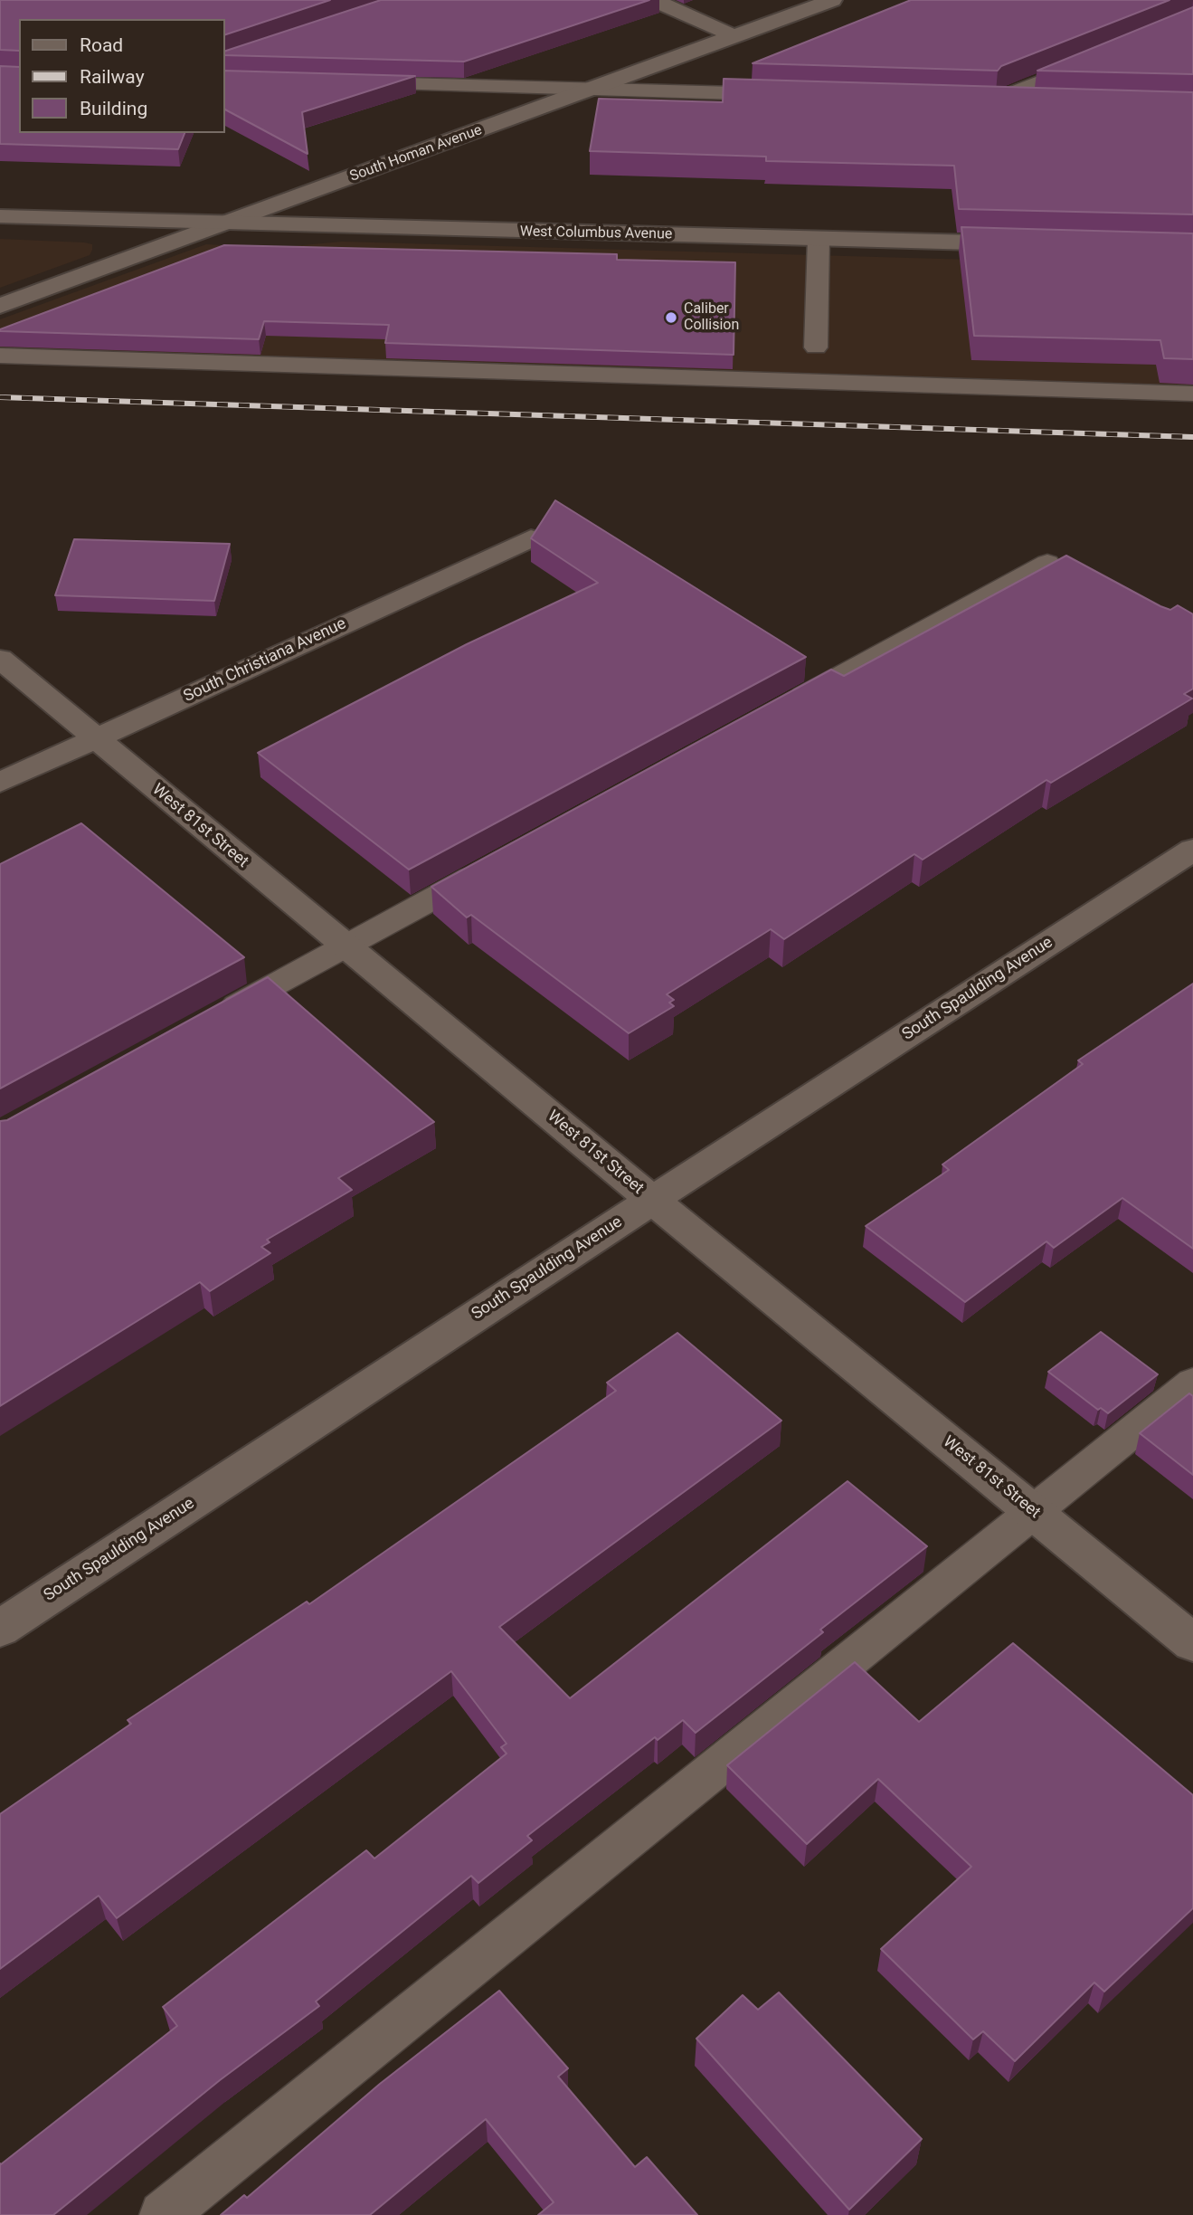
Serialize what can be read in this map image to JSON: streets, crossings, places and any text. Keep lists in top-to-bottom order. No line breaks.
{"streets":{"street":["South Homan Avenue","West Columbus Avenue","South Christiana Avenue","West 81st Street","South Spaulding Avenue"]},"crossings":[["South Homan Avenue","West Columbus Avenue"],["South Christiana Avenue","West 81st Street"],["West 81st Street","South Spaulding Avenue"]],"places":["Caliber Collision"],"legend":["Road","Railway","Building"]}
